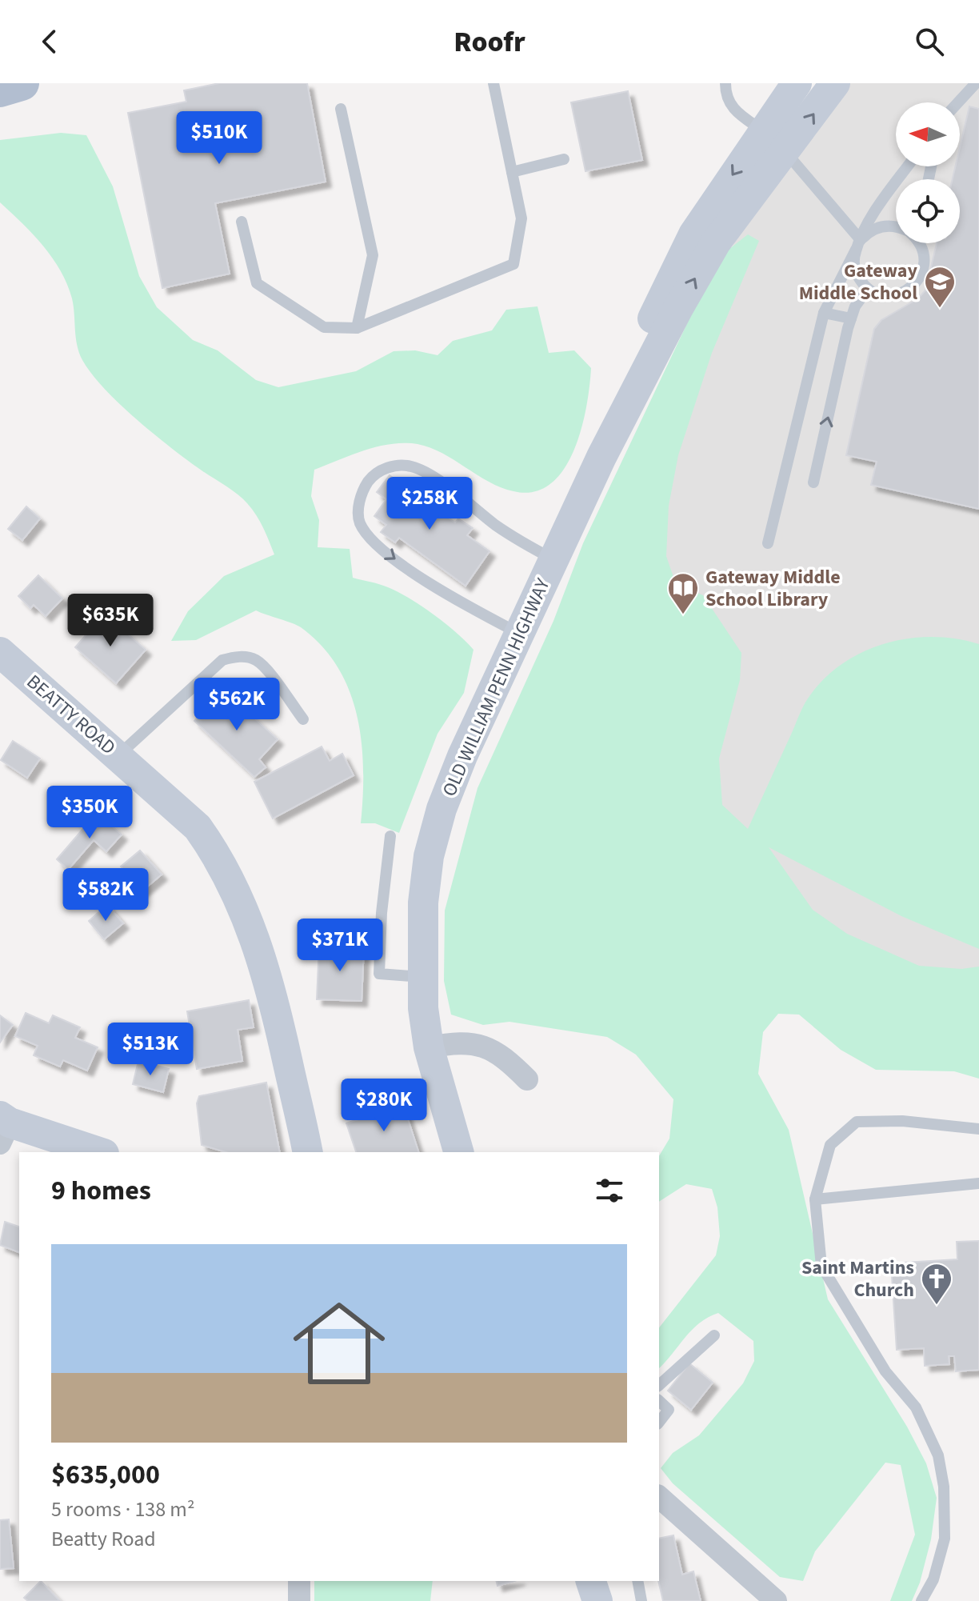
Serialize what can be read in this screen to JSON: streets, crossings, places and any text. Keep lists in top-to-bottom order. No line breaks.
{"streets":{"main road":["OLD WILLIAM PENN HIGHWAY","BEATTY ROAD"]},"places":{"school or university":["Gateway Middle School"],"library":["Gateway Middle School Library"],"church":["Saint Martins Church"]},"north":"left","page":{"header":"Roofr","price":["$510K","$258K","$635K","$562K","$350K","$582K","$371K","$513K","$280K"],"heading":"9 homes","list":[{"name":"$635,000","note":"5 rooms · 138 m² · Beatty Road"}]}}
